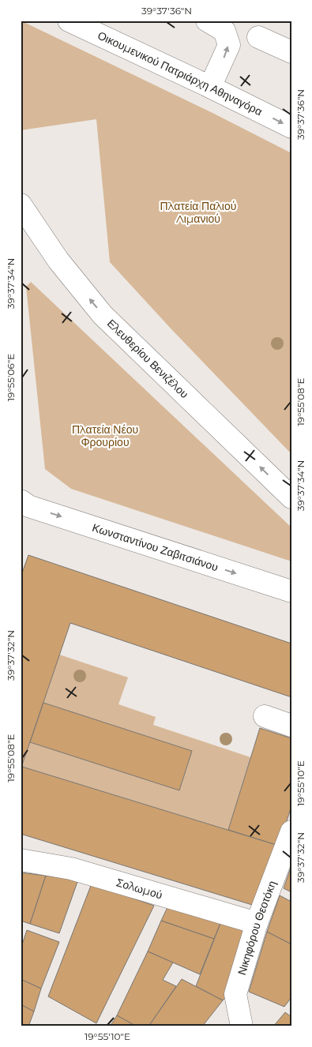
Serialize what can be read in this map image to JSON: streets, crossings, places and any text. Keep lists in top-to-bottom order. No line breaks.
{"streets":{"street":["Οικουμενικού Πατριάρχη Αθηναγόρα","Ελευθερίου Βενιζέλου","Κωνσταντίνου Ζαβιτσιάνου","Σολωμού","Νικηφόρου Θεοτόκη"]},"crossings":[["Σολωμού","Νικηφόρου Θεοτόκη"]],"one_way":["Ελευθερίου Βενιζέλου","Κωνσταντίνου Ζαβιτσιάνου"],"parks":["Πλατεία Παλιού Λιμανιού","Πλατεία Νέου Φρουρίου"],"coordinates":["39°37'36\"N","39°37'34\"N","19°55'06\"E","19°55'08\"E","39°37'32\"N","19°55'10\"E"]}
